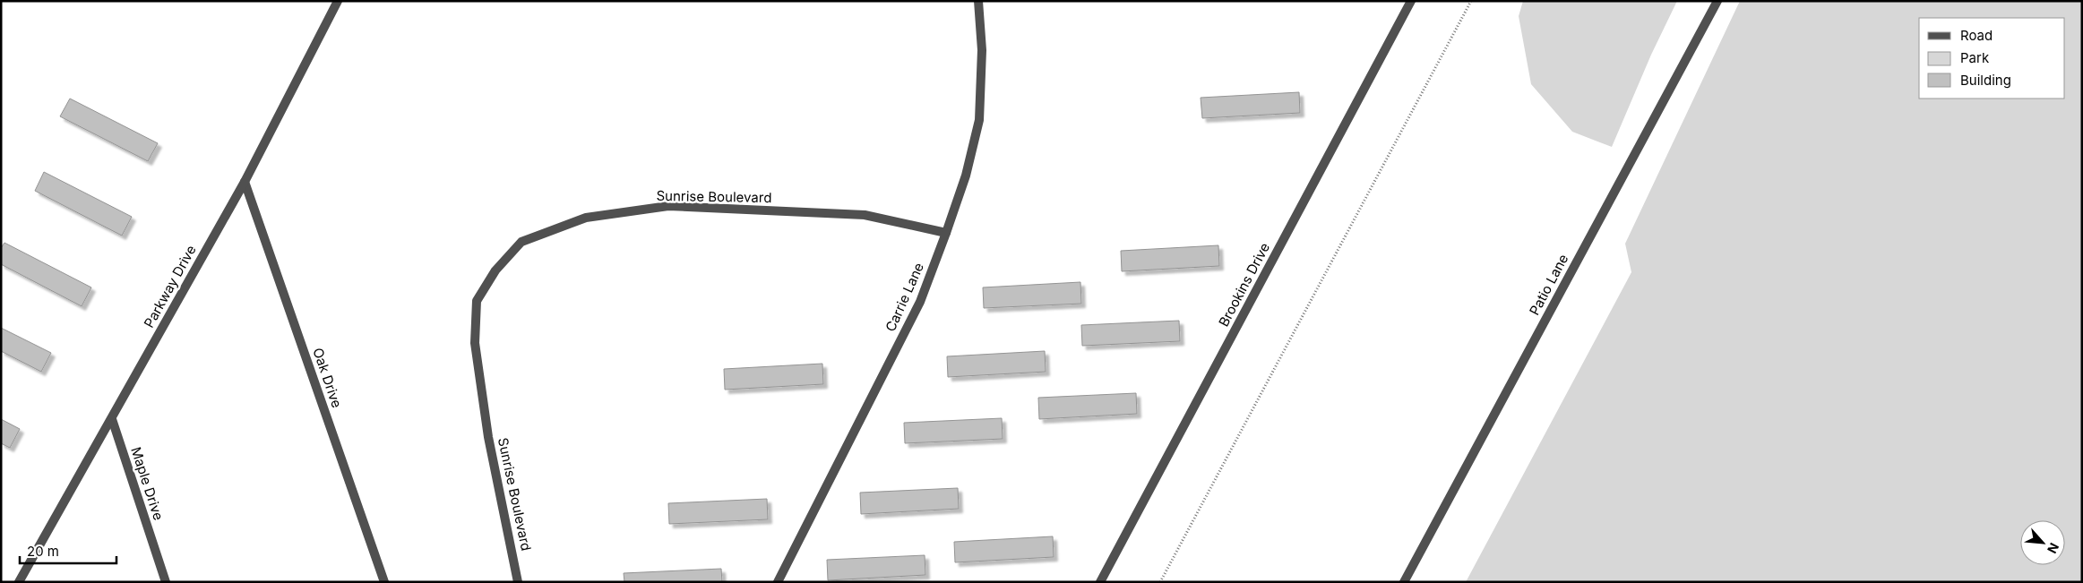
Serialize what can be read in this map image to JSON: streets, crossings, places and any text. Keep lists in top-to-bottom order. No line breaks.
{"streets":{"street":["Sunrise Boulevard","Brookins Drive","Patio Lane","Parkway Drive","Carrie Lane","Oak Drive","Maple Drive"]},"crossings":[["Sunrise Boulevard","Carrie Lane"],["Parkway Drive","Oak Drive"],["Parkway Drive","Maple Drive"]],"legend":["Road","Park","Building"],"scale_bar":"20 m","north":"bottom right"}
